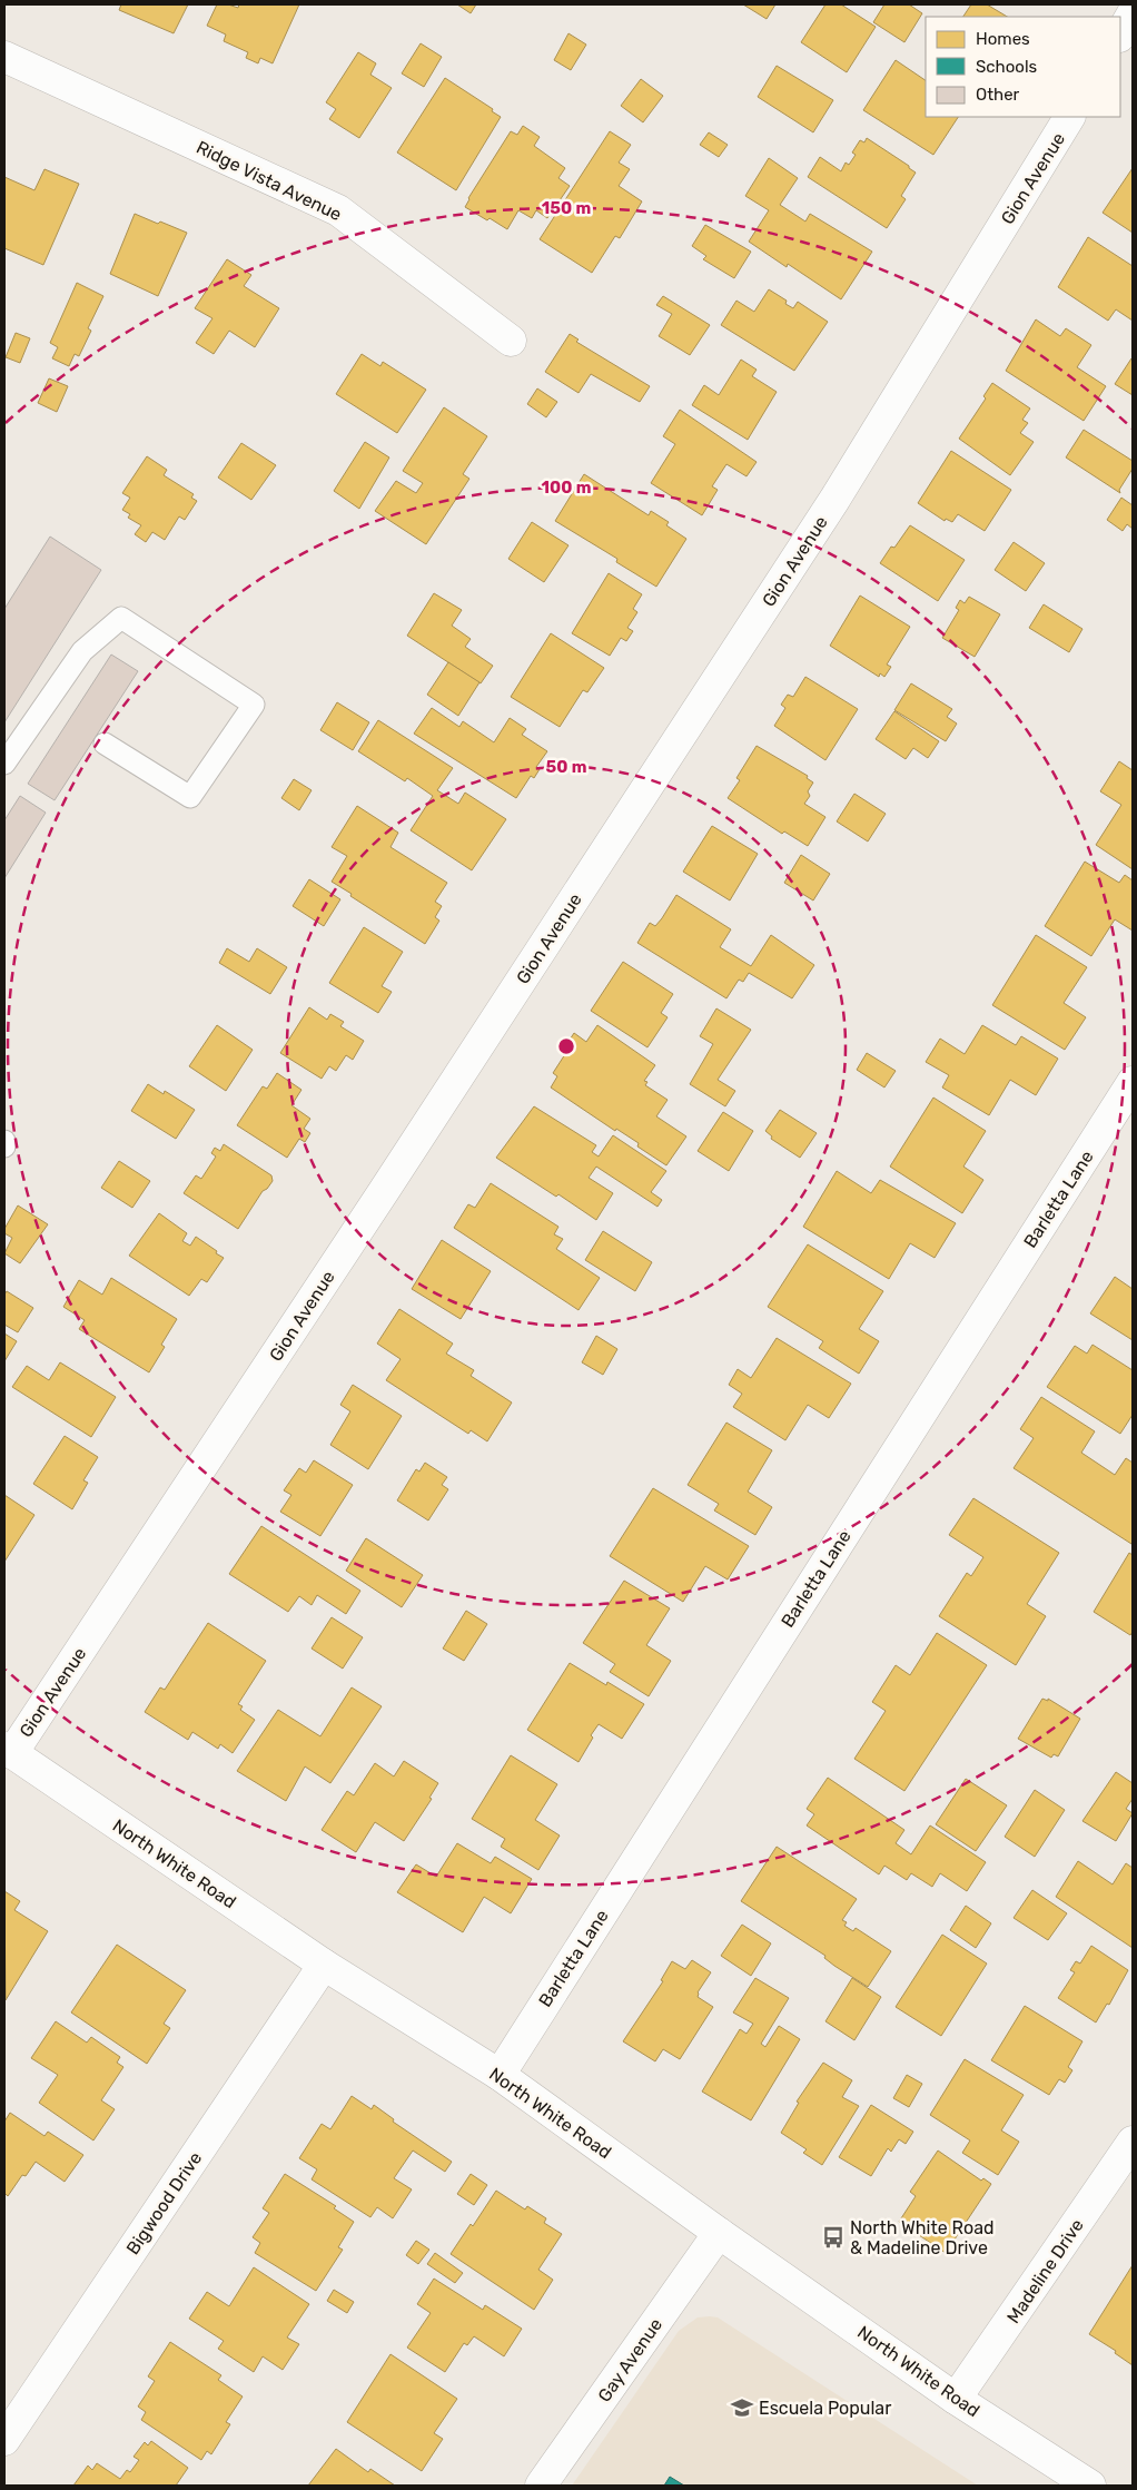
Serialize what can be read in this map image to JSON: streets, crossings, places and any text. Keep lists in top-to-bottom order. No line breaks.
{"streets":{"street":["Gion Avenue","Ridge Vista Avenue","Barletta Lane","North White Road","Bigwood Drive","Madeline Drive","Gay Avenue"]},"crossings":[["Gion Avenue","North White Road"],["Barletta Lane","North White Road"],["North White Road","Bigwood Drive"],["North White Road","Madeline Drive"],["North White Road","Gay Avenue"]],"places":{"bus stop":["North White Road & Madeline Drive"],"school or university":["Escuela Popular"]},"legend":["Homes","Schools","Other"],"rings":["150 m","100 m","50 m"]}
